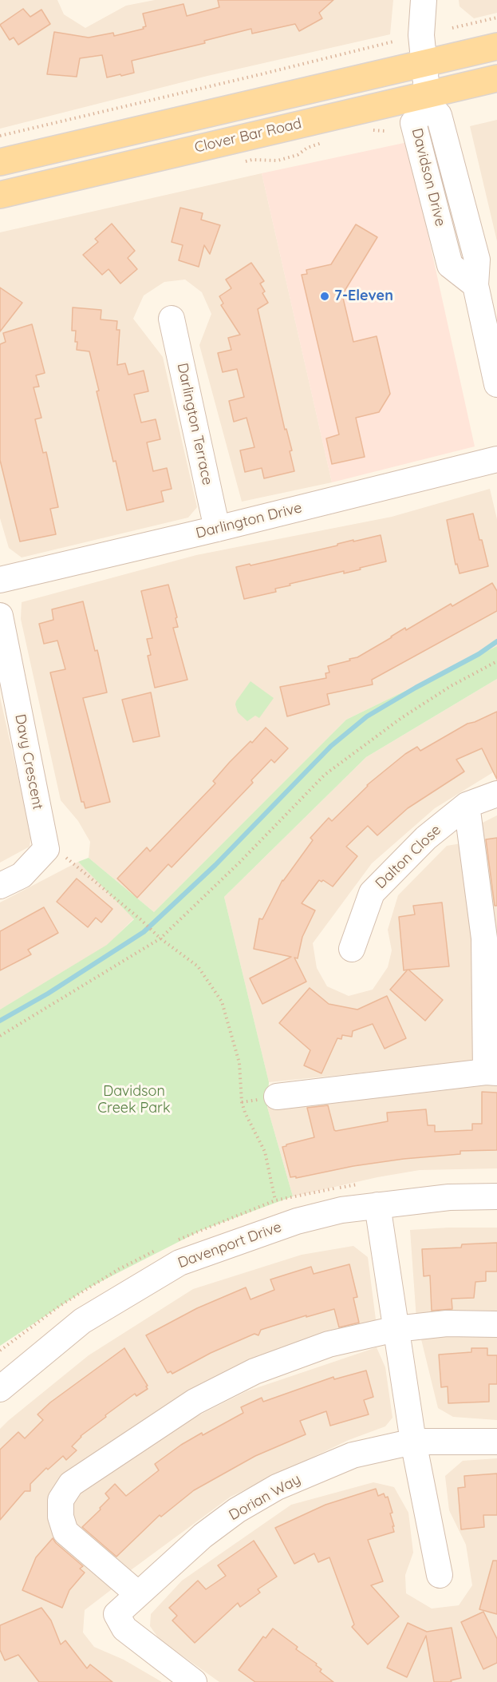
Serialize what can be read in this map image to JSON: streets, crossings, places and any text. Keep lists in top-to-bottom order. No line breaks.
{"streets":{"main road":["Clover Bar Road"],"street":["Davidson Drive","Darlington Terrace","Darlington Drive","Davy Crescent","Dalton Close","Davenport Drive","Dorian Way"]},"crossings":[["Clover Bar Road","Davidson Drive"],["Darlington Terrace","Darlington Drive"]],"parks":["Davidson Creek Park"],"places":["7-Eleven"]}
